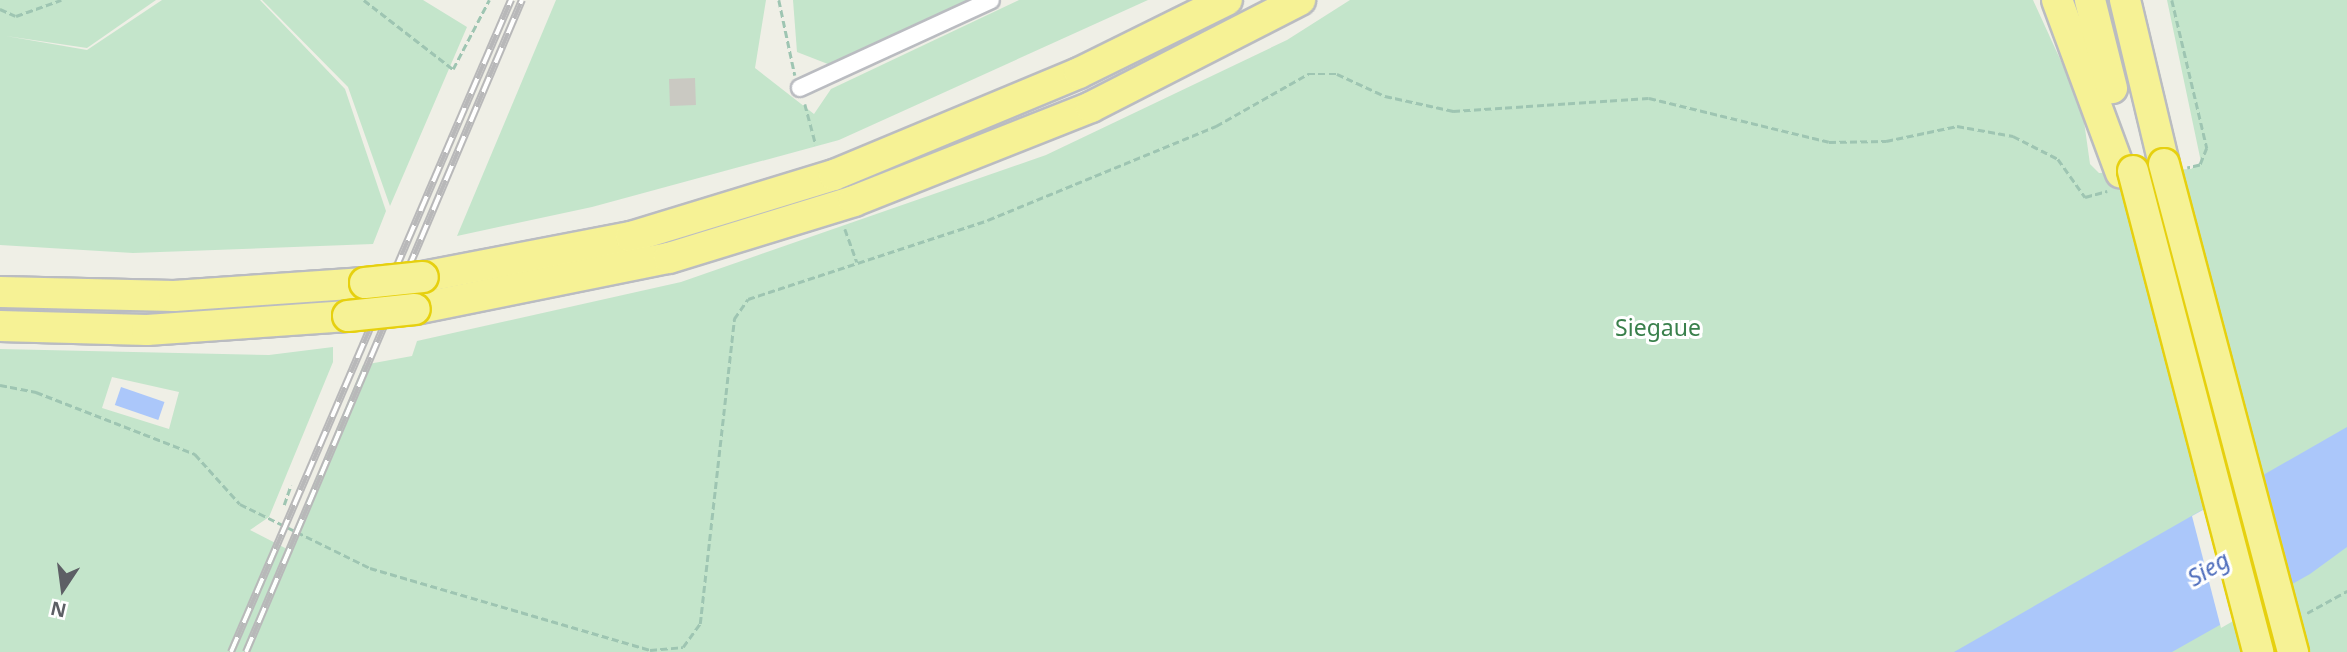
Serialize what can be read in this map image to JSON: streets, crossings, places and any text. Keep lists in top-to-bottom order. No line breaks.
{"water":["Sieg"],"parks":["Siegaue"],"north":"bottom"}
